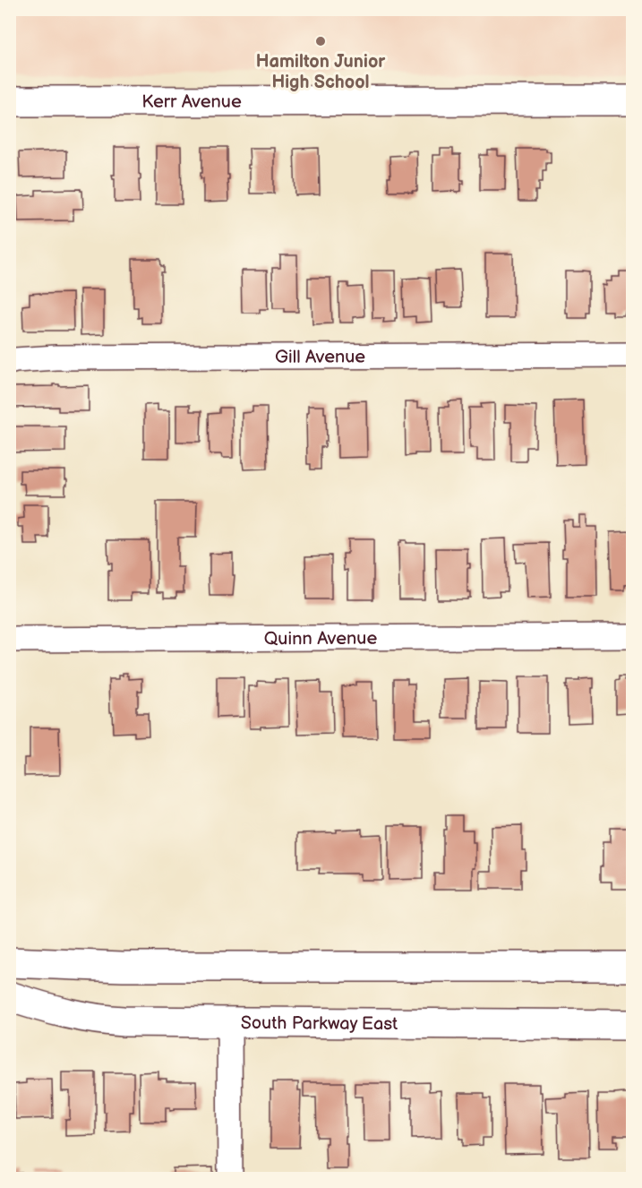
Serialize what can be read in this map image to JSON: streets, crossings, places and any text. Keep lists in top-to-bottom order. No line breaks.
{"streets":{"main road":["Kerr Avenue","South Parkway East"],"street":["Gill Avenue","Quinn Avenue"]},"places":["Hamilton Junior High School"]}
